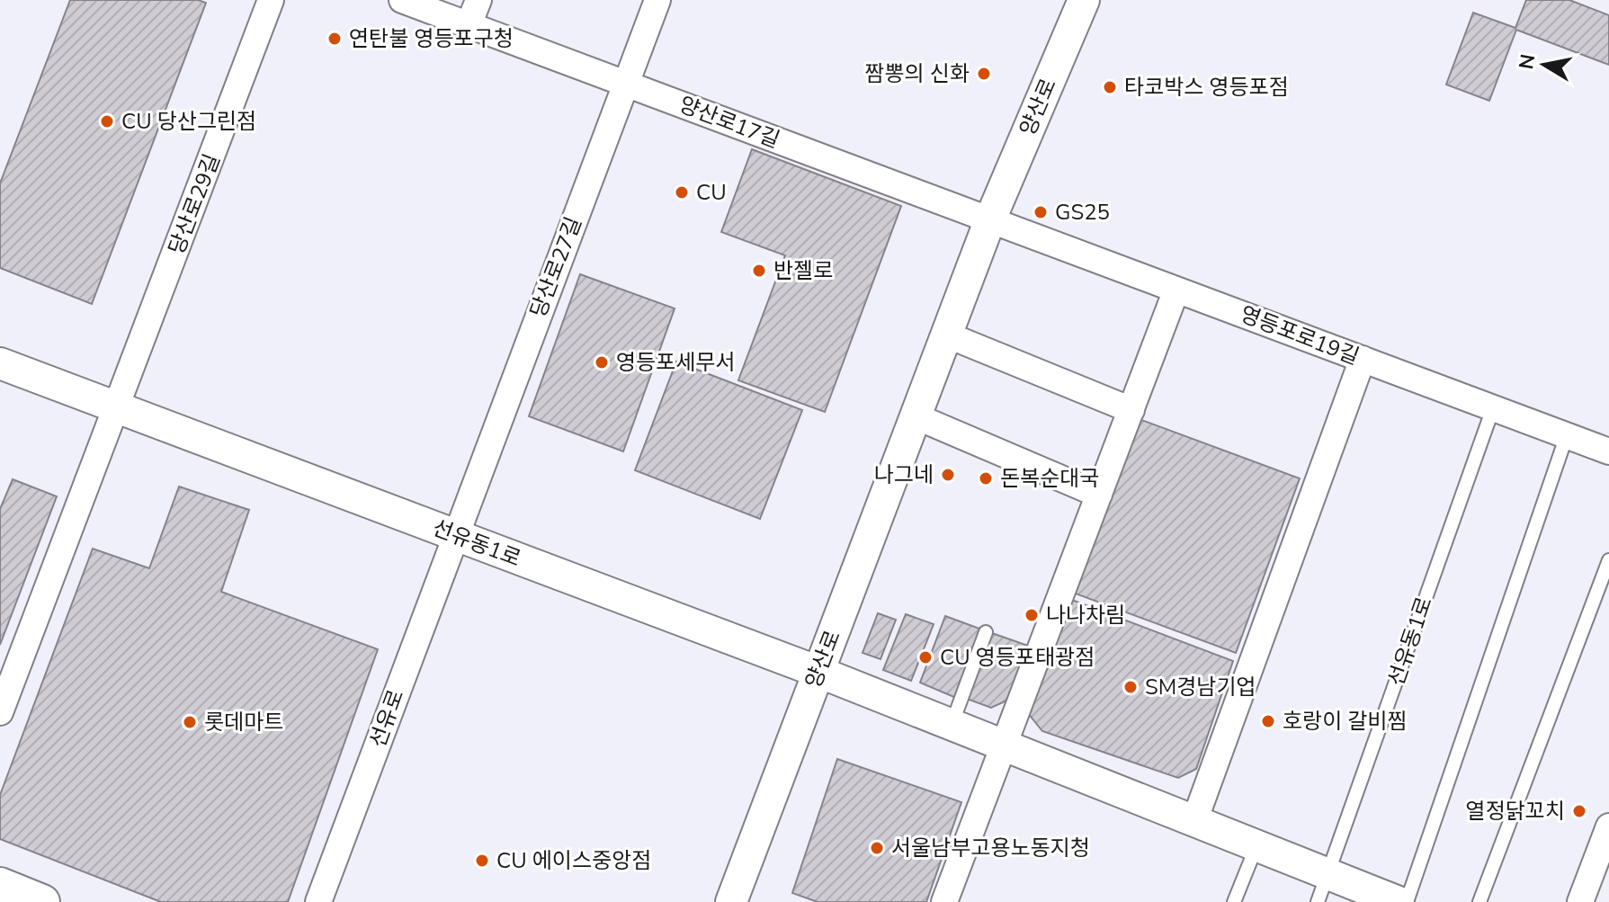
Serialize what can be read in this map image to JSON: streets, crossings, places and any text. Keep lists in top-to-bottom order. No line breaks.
{"streets":{"street":["양산로","양산로17길","당산로29길","당산로27길","영등포로19길","선유동1로","선유로"]},"crossings":[["양산로","양산로17길"],["양산로","영등포로19길"],["양산로","선유동1로"],["양산로17길","당산로27길"],["양산로17길","영등포로19길"],["당산로29길","선유동1로"],["당산로27길","선유동1로"],["당산로27길","선유로"],["영등포로19길","선유동1로"],["선유동1로","선유로"]],"places":["연탄불 영등포구청","짬뽕의 신화","타코박스 영등포점","CU 당산그린점","CU","GS25","반젤로","영등포세무서","나그네","돈복순대국","나나차림","CU 영등포태광점","SM경남기업","호랑이 갈비찜","롯데마트","열정닭꼬치","서울남부고용노동지청","CU 에이스중앙점"],"north":"left"}
